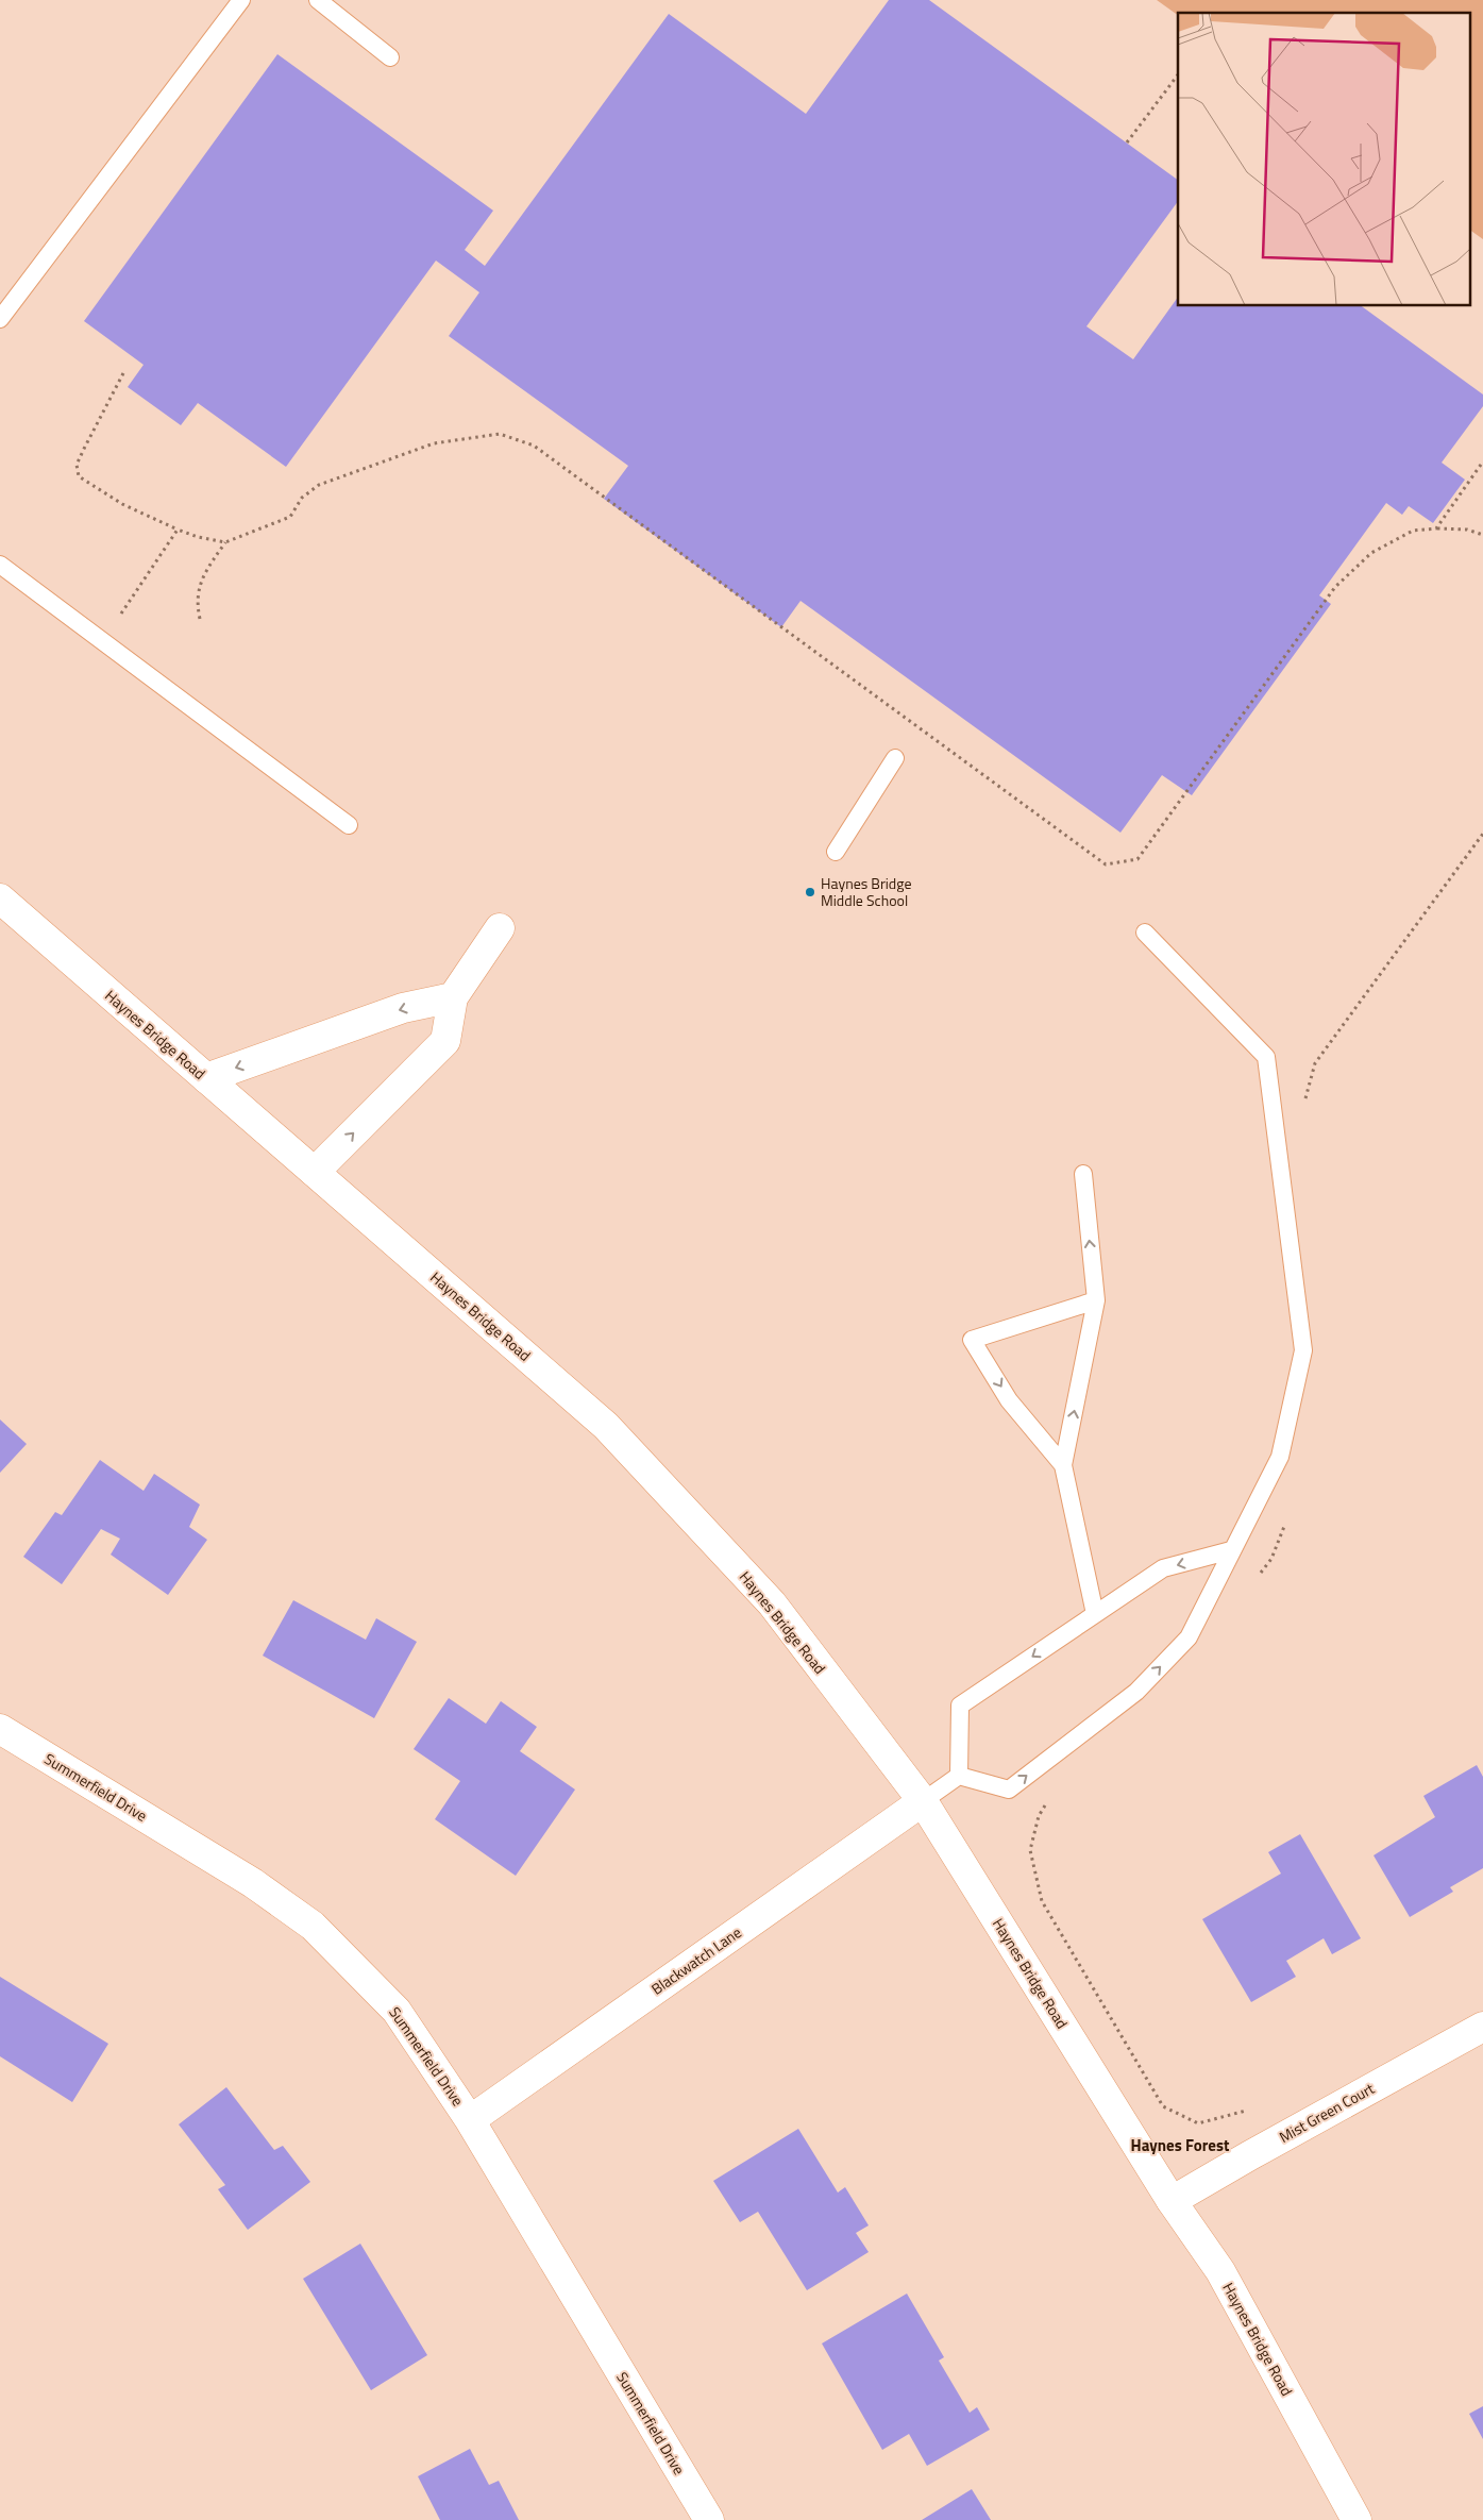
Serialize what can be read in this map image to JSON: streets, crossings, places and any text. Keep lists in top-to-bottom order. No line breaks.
{"streets":{"street":["Haynes Bridge Road","Summerfield Drive","Blackwatch Lane","Mist Green Court"]},"crossings":[["Haynes Bridge Road","Blackwatch Lane"],["Haynes Bridge Road","Mist Green Court"],["Summerfield Drive","Blackwatch Lane"]],"districts":["Haynes Forest"],"places":["Haynes Bridge Middle School"]}
